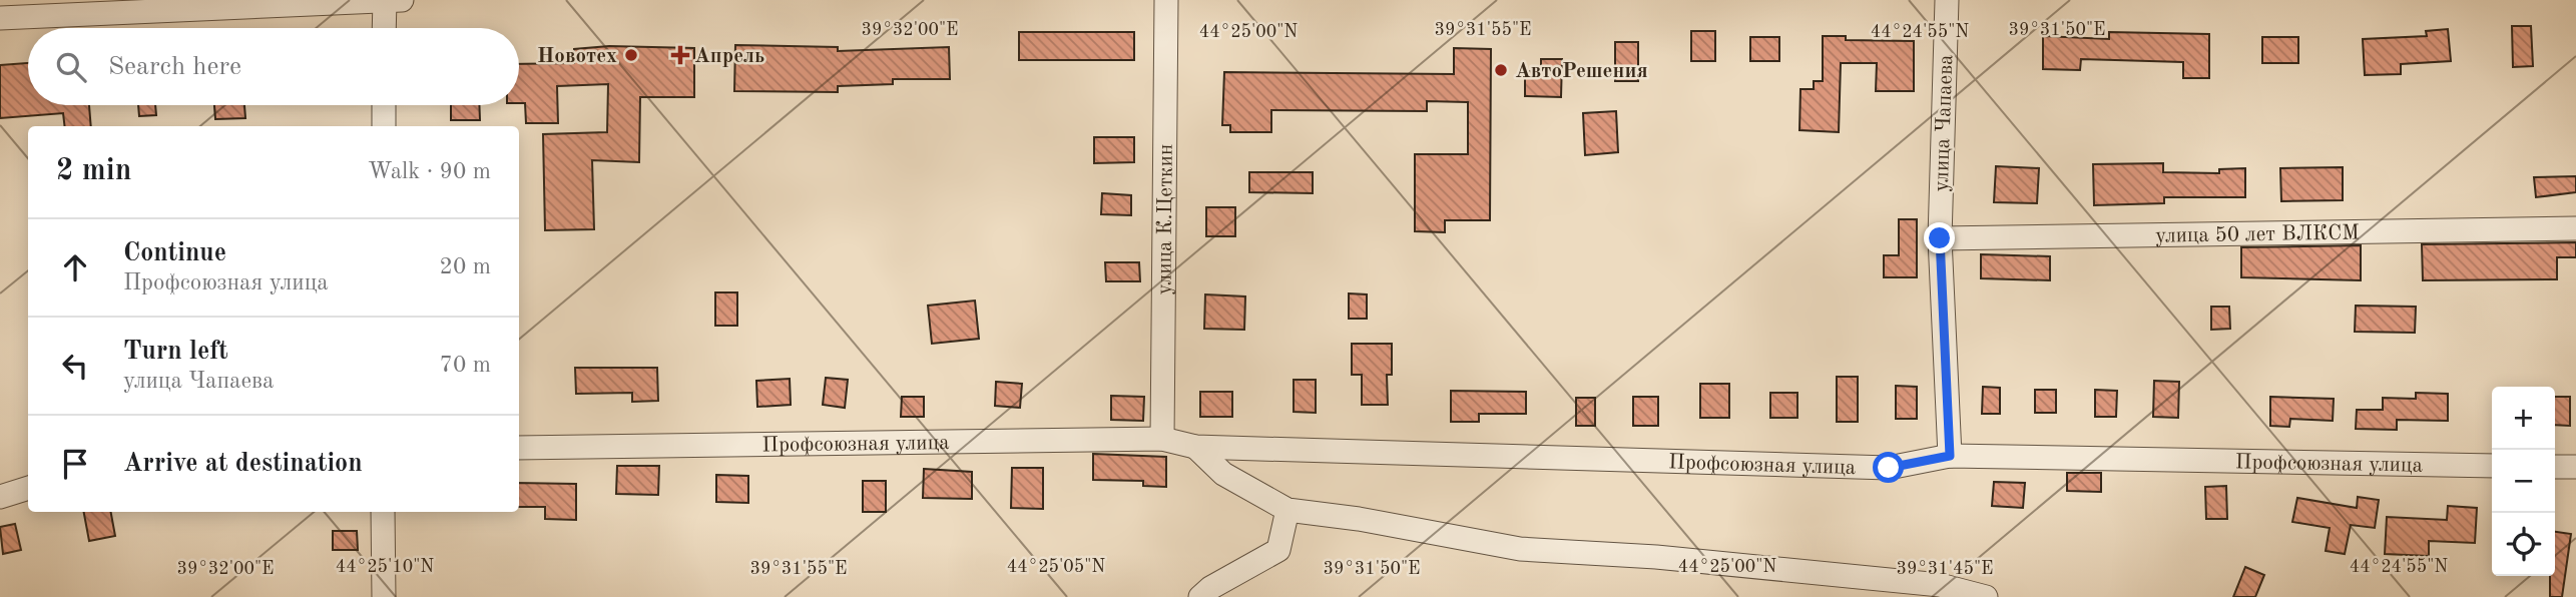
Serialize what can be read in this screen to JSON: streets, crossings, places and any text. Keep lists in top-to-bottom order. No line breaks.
{"streets":{"street":["улица Чапаева","улица К.Цеткин","улица 50 лет ВЛКСМ","Профсоюзная улица"]},"crossings":[["улица Чапаева","улица 50 лет ВЛКСМ"],["улица Чапаева","Профсоюзная улица"],["улица К.Цеткин","Профсоюзная улица"]],"places":{"other":["Новотех","АвтоРешения"],"health":["Апрель"]},"page":{"search":"Search here","heading":["2 min","Walk · 90 m"],"list":[["Continue","Профсоюзная улица","20 m"],["Turn left","улица Чапаева","70 m"],"Arrive at destination"],"map_buttons":["+","−"]},"coordinates":["39°32'00\"E","39°31'55\"E","39°31'50\"E","44°25'00\"N","44°24'55\"N","44°25'10\"N","44°25'05\"N","39°31'45\"E"]}
